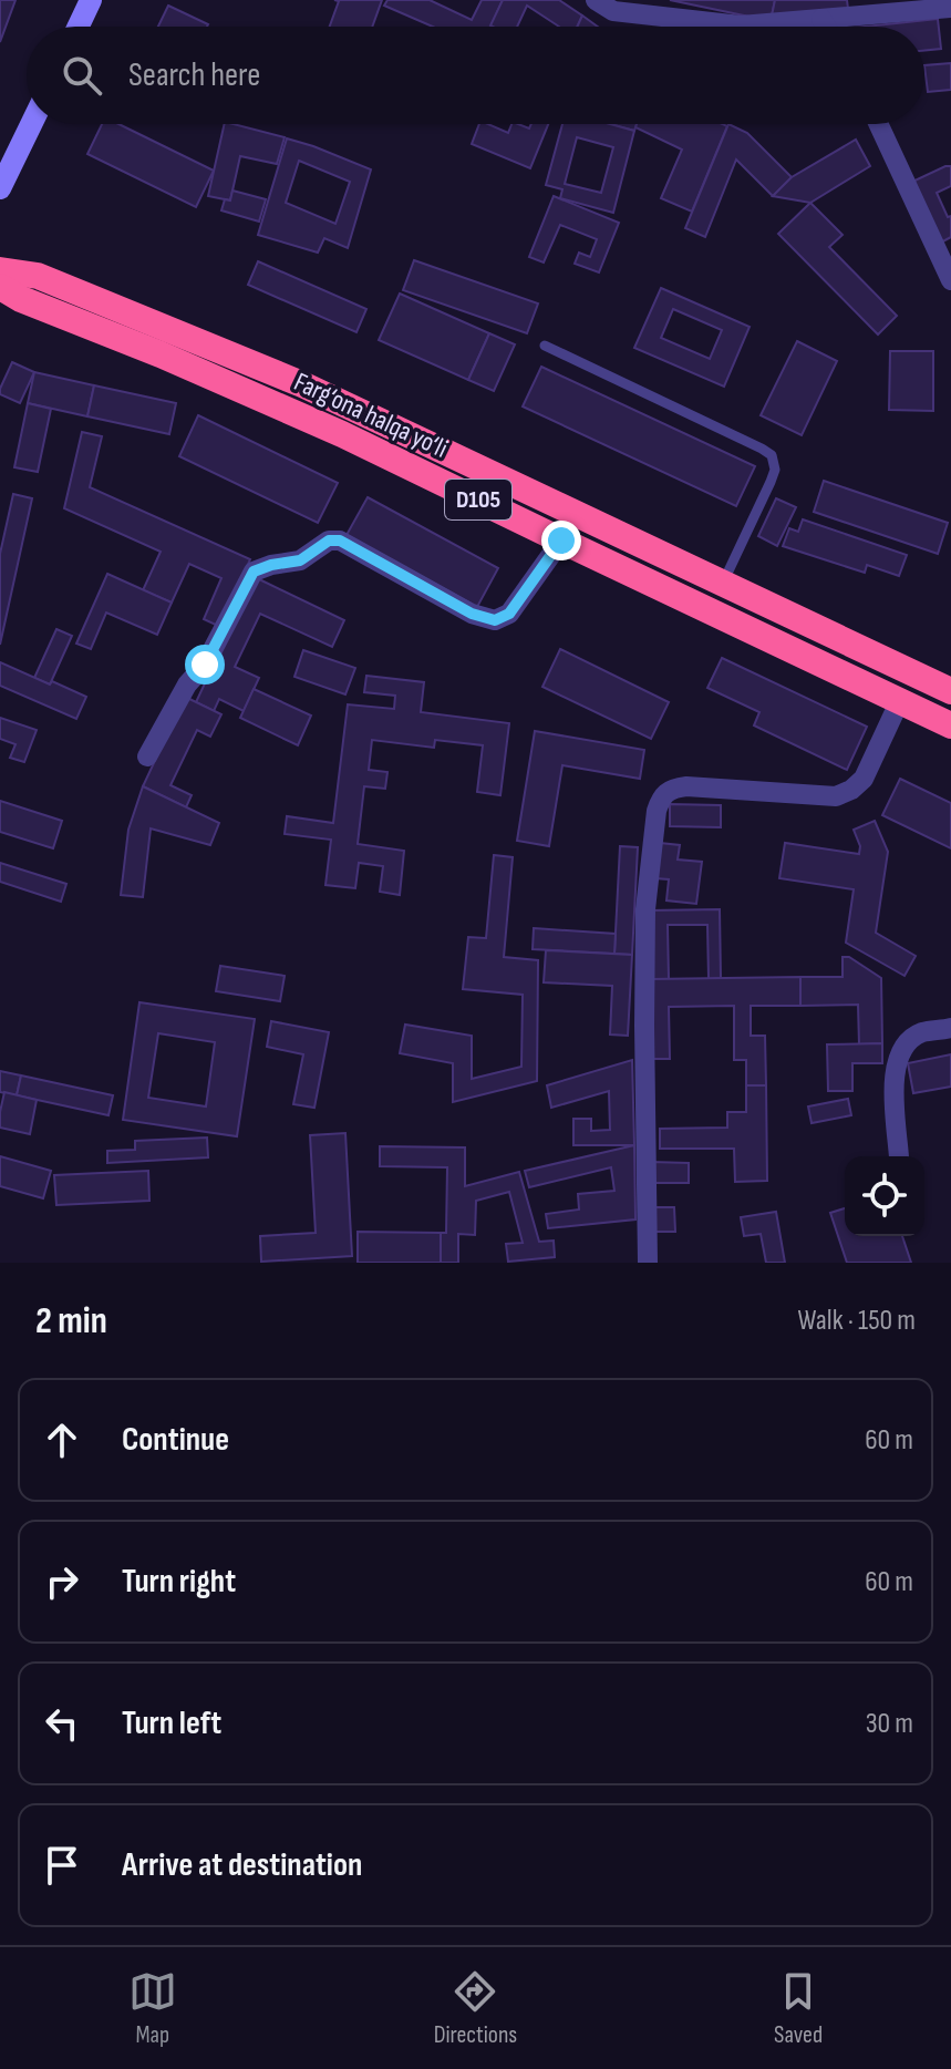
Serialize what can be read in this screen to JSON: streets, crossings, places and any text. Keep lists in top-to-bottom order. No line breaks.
{"streets":{"highway":["Farg‘ona halqa yo‘li","D105"]},"page":{"search":"Search here","heading":["2 min","Walk · 150 m"],"list":[["Continue","60 m"],["Turn right","60 m"],["Turn left","30 m"],"Arrive at destination"],"nav":["Map","Directions","Saved"]}}
